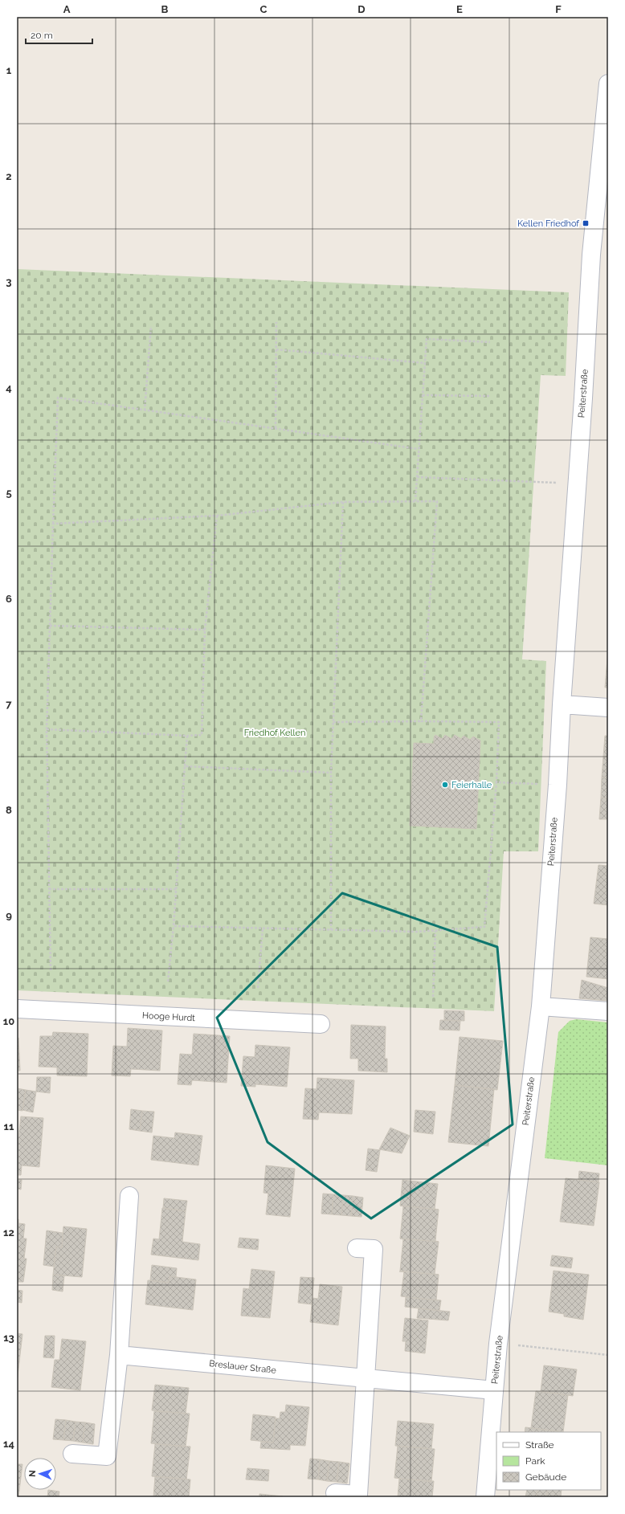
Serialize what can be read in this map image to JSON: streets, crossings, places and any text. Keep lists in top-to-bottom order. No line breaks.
{"streets":{"street":["Peiterstraße","Hooge Hurdt","Breslauer Straße"]},"crossings":[["Peiterstraße","Breslauer Straße"]],"parks":["Friedhof Kellen"],"places":{"transit":["Kellen Friedhof"],"other":["Feierhalle"]},"legend":["Straße","Park","Gebäude"],"scale_bar":"20 m","north":"left","grid":{"columns":["A","B","C","D","E","F"],"rows":["1","2","3","4","5","6","7","8","9","10","11","12","13","14"]}}
